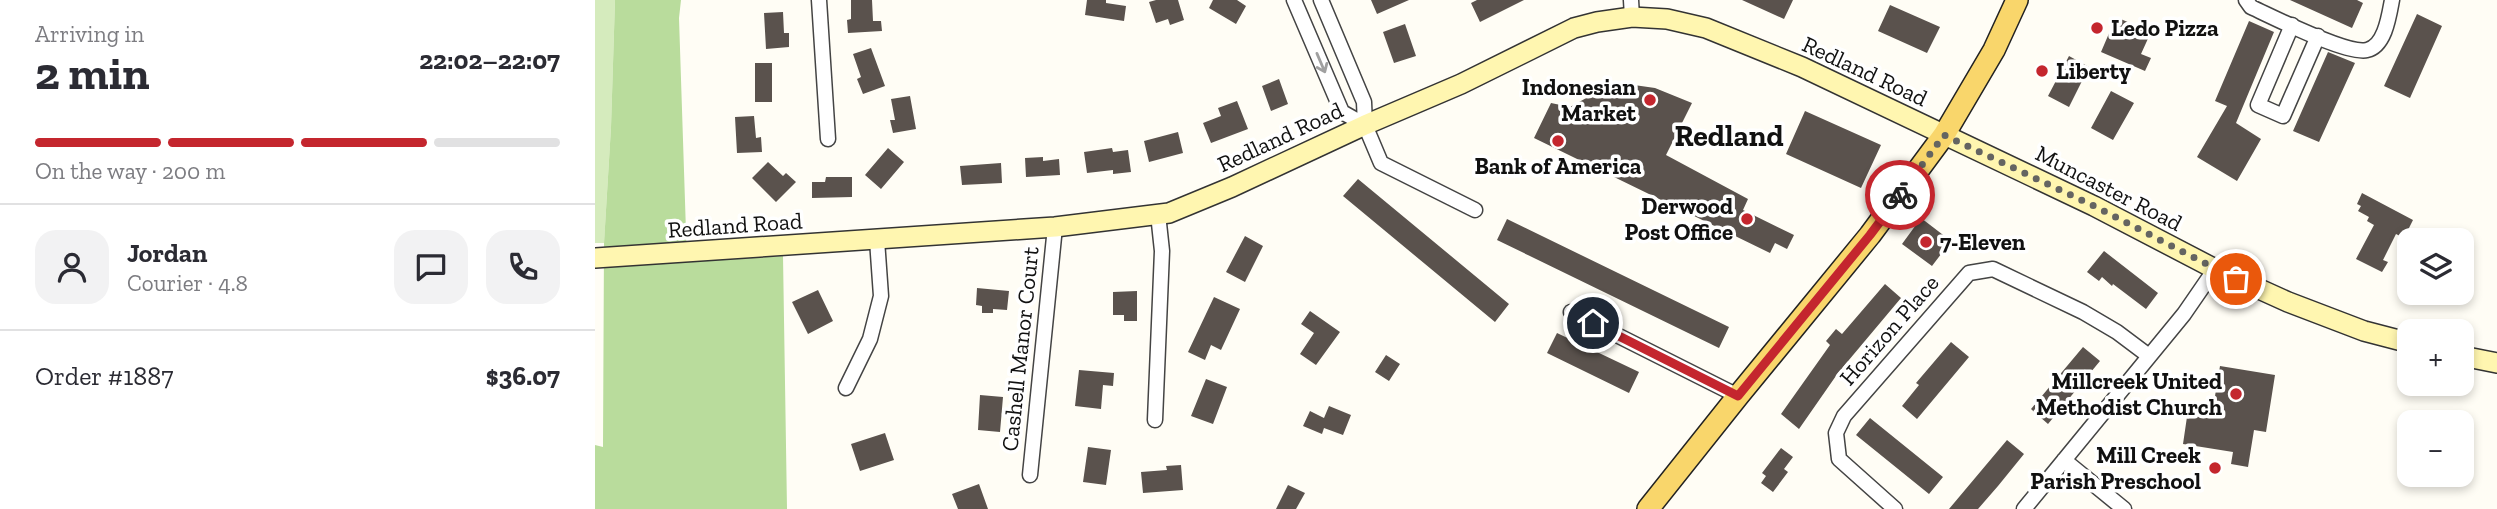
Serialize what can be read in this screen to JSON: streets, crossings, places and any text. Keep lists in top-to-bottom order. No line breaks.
{"streets":{"main road":["Redland Road","Muncaster Road"],"street":["Horizon Place","Cashell Manor Court"]},"crossings":[["Redland Road","Muncaster Road"],["Redland Road","Cashell Manor Court"]],"districts":["Redland"],"places":["Ledo Pizza","Liberty","Indonesian Market","Bank of America","Derwood Post Office","7-Eleven","Millcreek United Methodist Church","Mill Creek Parish Preschool"],"page":{"heading":["2 min","Arriving in","22:02–22:07"],"panel":["Jordan","Courier · 4.8","Order #1887","$36.07"],"bar":"On the way · 200 m","map_buttons":["+","−"]}}
